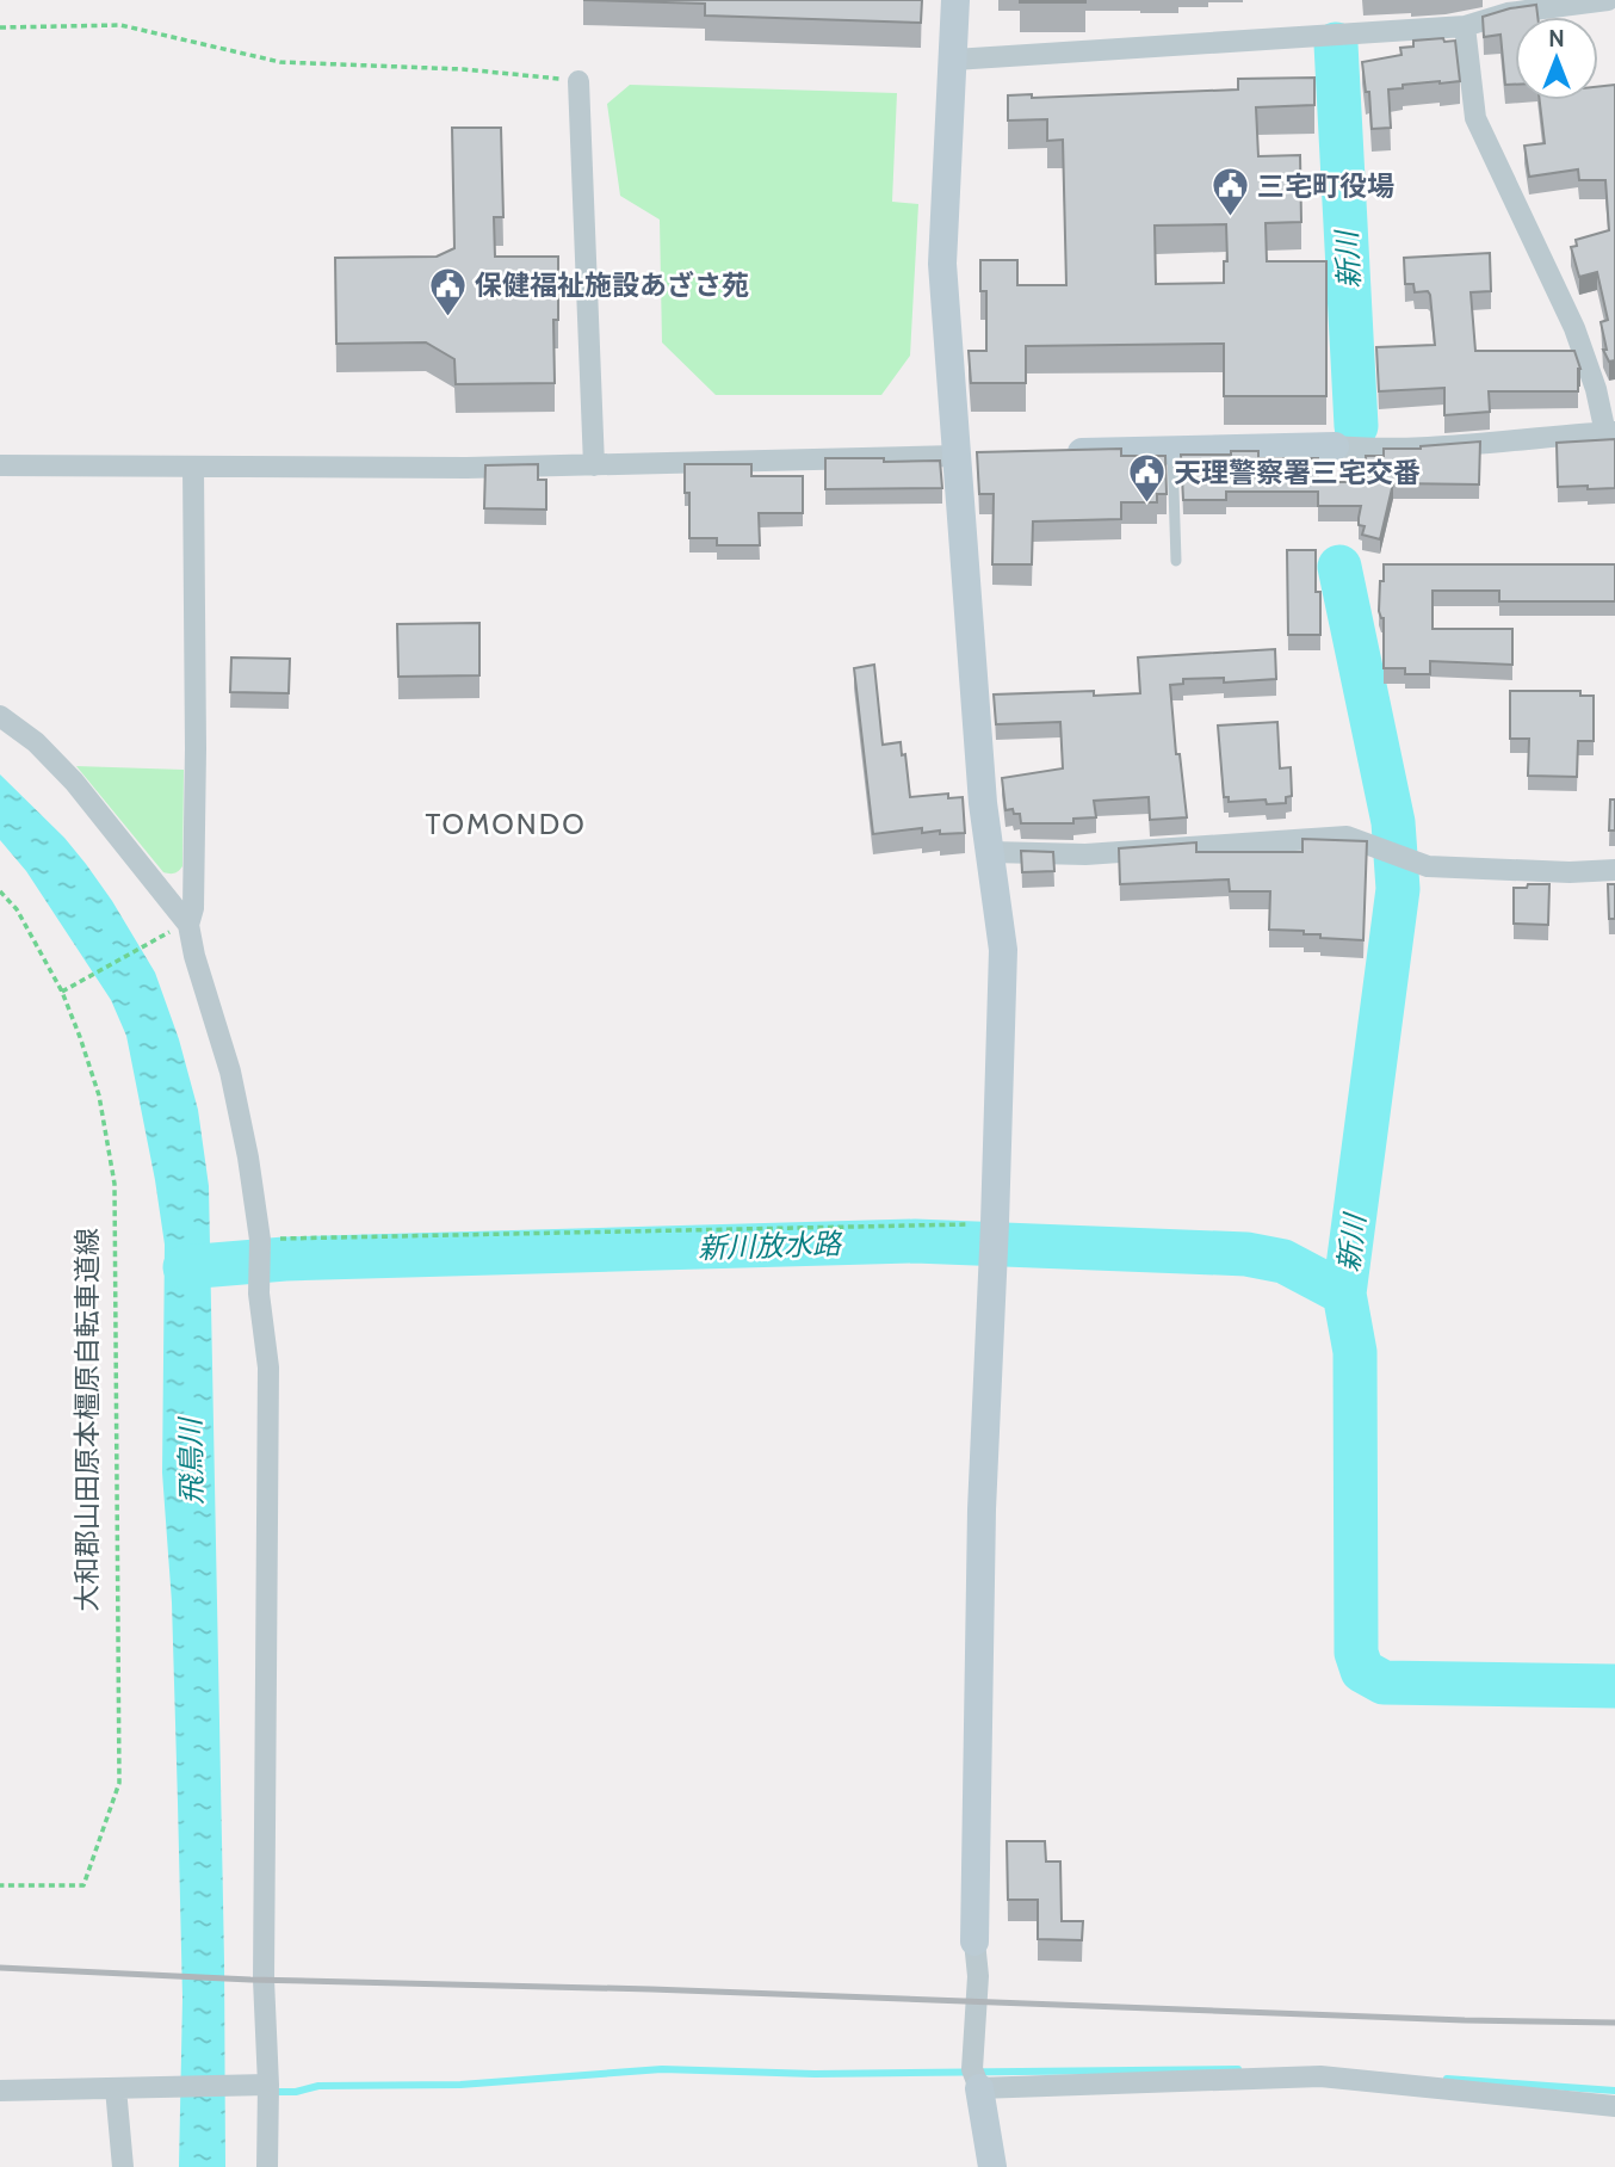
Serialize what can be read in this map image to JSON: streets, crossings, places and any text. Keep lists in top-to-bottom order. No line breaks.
{"streets":{"path":["大和郡山田原本橿原自転車道線"]},"districts":["TOMONDO"],"water":["新川","新川放水路","飛鳥川"],"places":{"public building":["三宅町役場","保健福祉施設あざさ苑","天理警察署三宅交番"]},"north":"top"}
